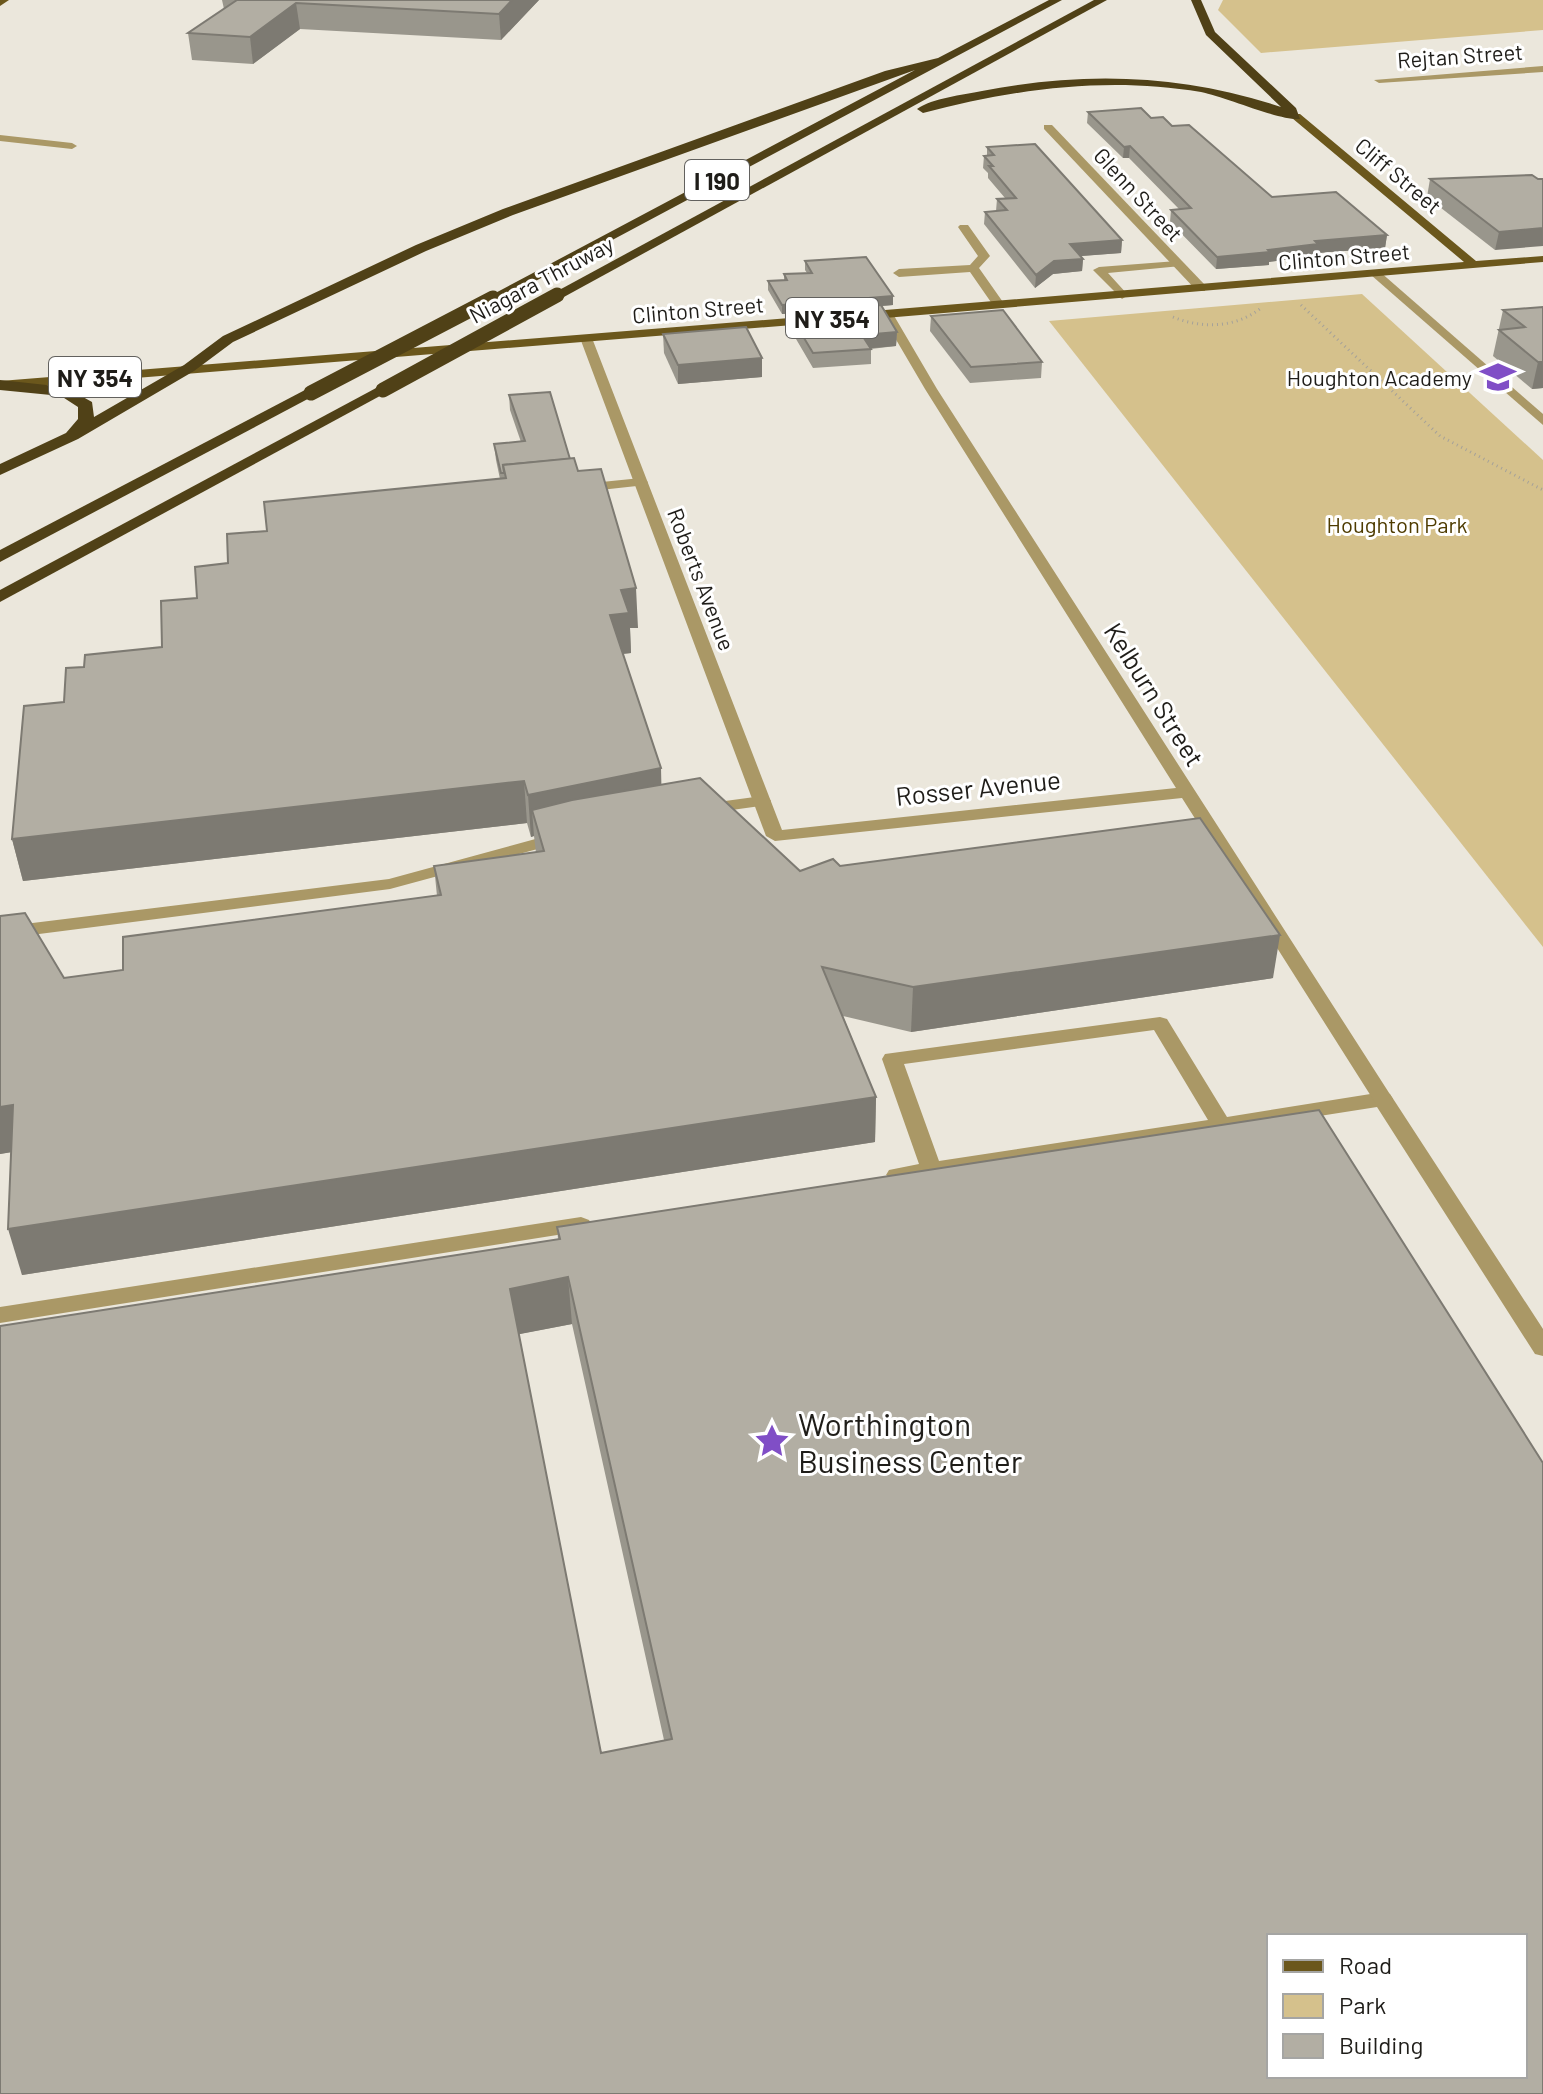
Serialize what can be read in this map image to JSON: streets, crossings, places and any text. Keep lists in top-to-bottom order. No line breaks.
{"streets":{"highway":["I 190","Niagara Thruway"],"main road":["Cliff Street","Clinton Street","NY 354"],"street":["Rejtan Street","Glenn Street","Roberts Avenue","Kelburn Street","Rosser Avenue"]},"crossings":[["Cliff Street","Clinton Street"],["Glenn Street","Clinton Street"],["Clinton Street","Roberts Avenue"],["Clinton Street","Kelburn Street"],["Roberts Avenue","Rosser Avenue"],["Kelburn Street","Rosser Avenue"]],"parks":["Houghton Park"],"places":{"school or university":["Houghton Academy"],"place":["Worthington Business Center"]},"legend":["Road","Park","Building"]}
